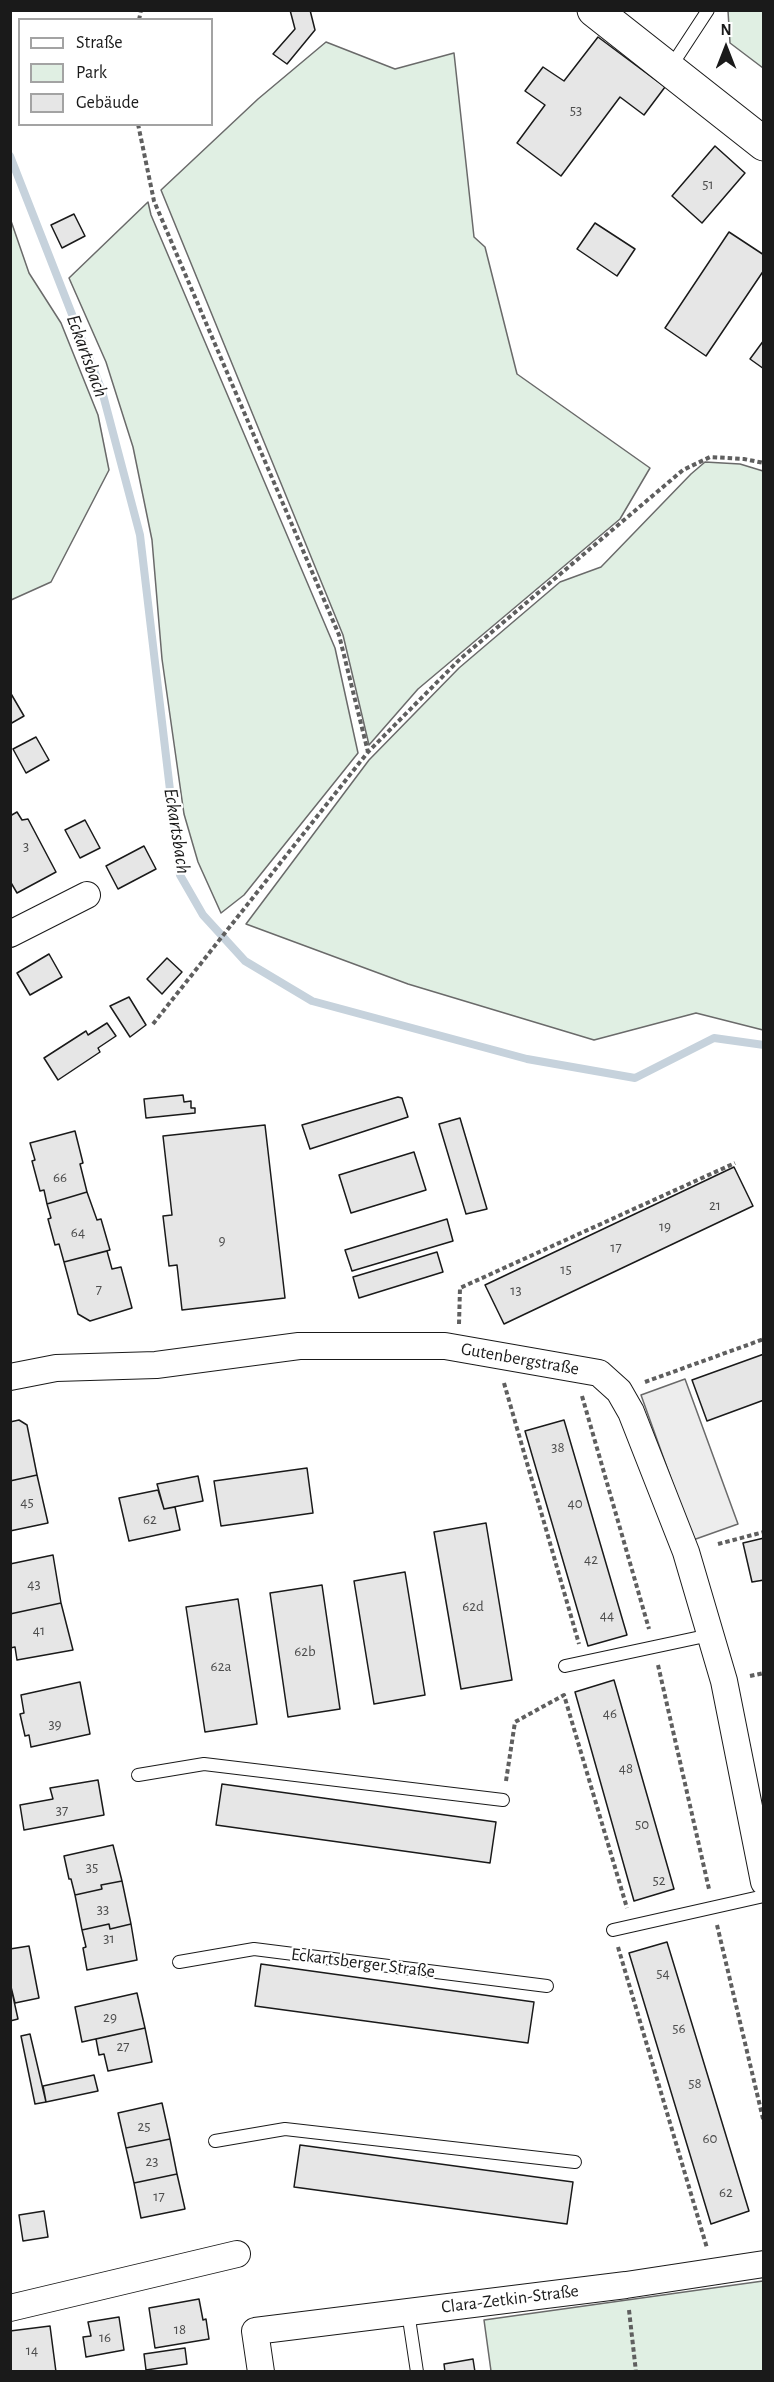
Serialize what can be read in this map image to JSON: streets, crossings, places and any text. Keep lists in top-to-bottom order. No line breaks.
{"streets":{"street":["Gutenbergstraße","Clara-Zetkin-Straße"],"lane":["Eckartsberger Straße"]},"water":["Eckartsbach"],"house_numbers":["53","51","3","66","21","19","64","9","17","15","7","13","38","45","40","62","42","43","62d","44","41","62b","62a","46","39","48","37","50","35","52","33","31","54","29","56","27","58","25","60","23","62","17","18","16","14"],"legend":["Straße","Park","Gebäude"],"north":"top"}
